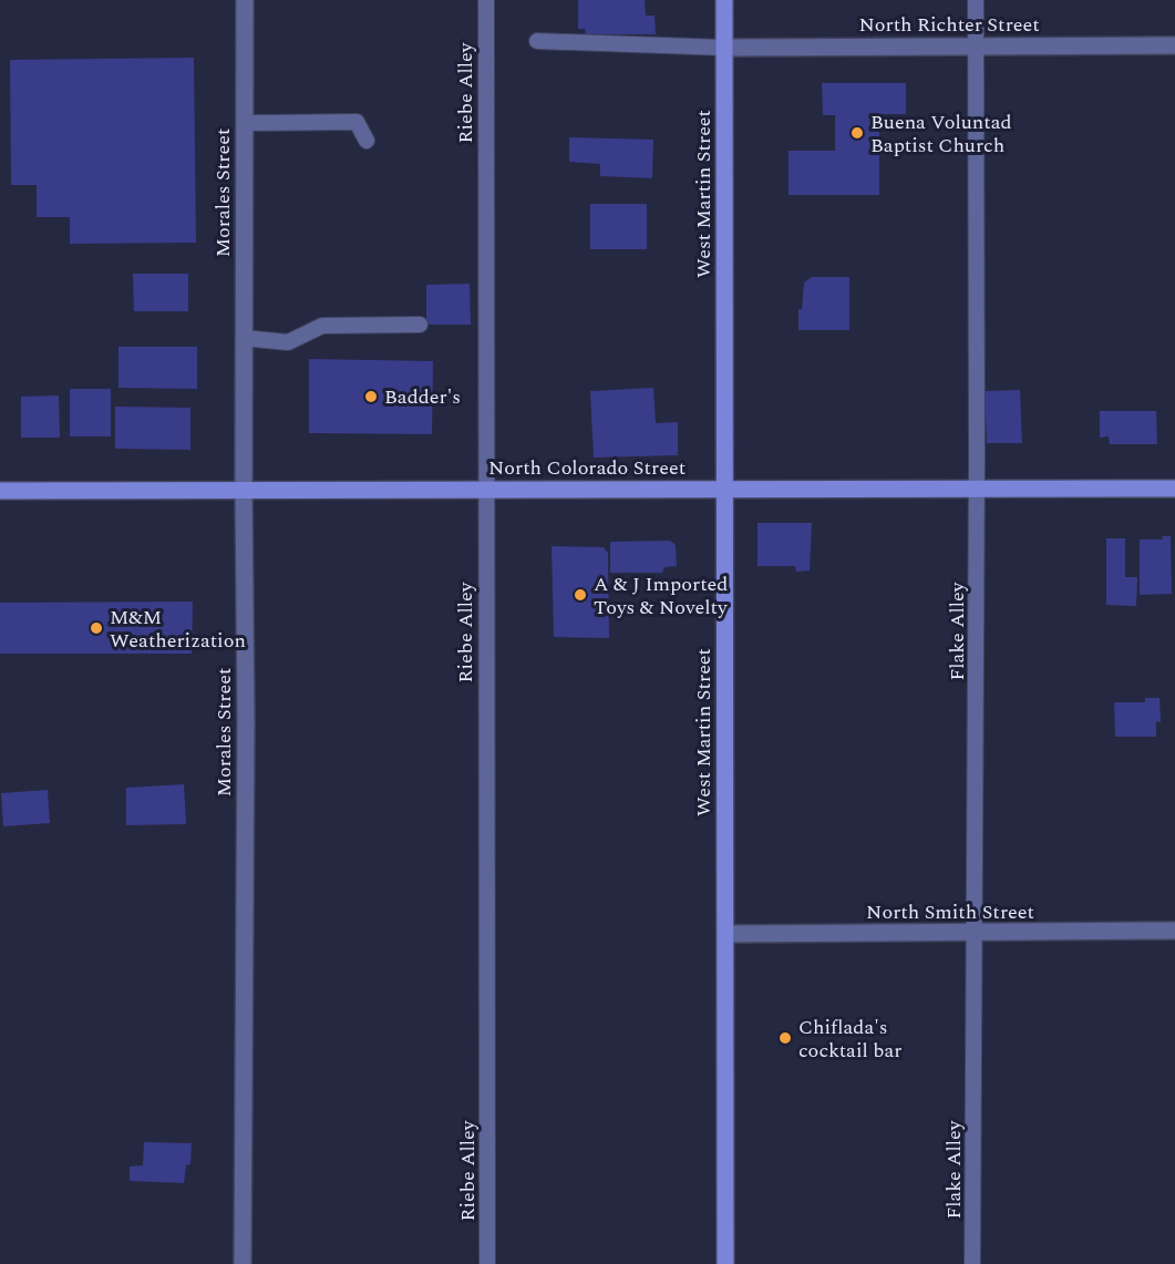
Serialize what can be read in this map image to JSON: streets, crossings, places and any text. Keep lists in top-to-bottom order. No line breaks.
{"streets":{"main road":["West Martin Street","North Colorado Street"],"street":["North Richter Street","Morales Street","North Smith Street"],"lane":["Riebe Alley","Flake Alley"]},"crossings":[["North Richter Street","West Martin Street"],["North Richter Street","Flake Alley"],["Riebe Alley","North Colorado Street"],["Morales Street","North Colorado Street"],["West Martin Street","North Colorado Street"],["West Martin Street","North Smith Street"],["North Colorado Street","Flake Alley"],["Flake Alley","North Smith Street"]],"places":["Buena Voluntad Baptist Church","Badder's","A & J Imported Toys & Novelty","M&M Weatherization","Chiflada's cocktail bar"]}
